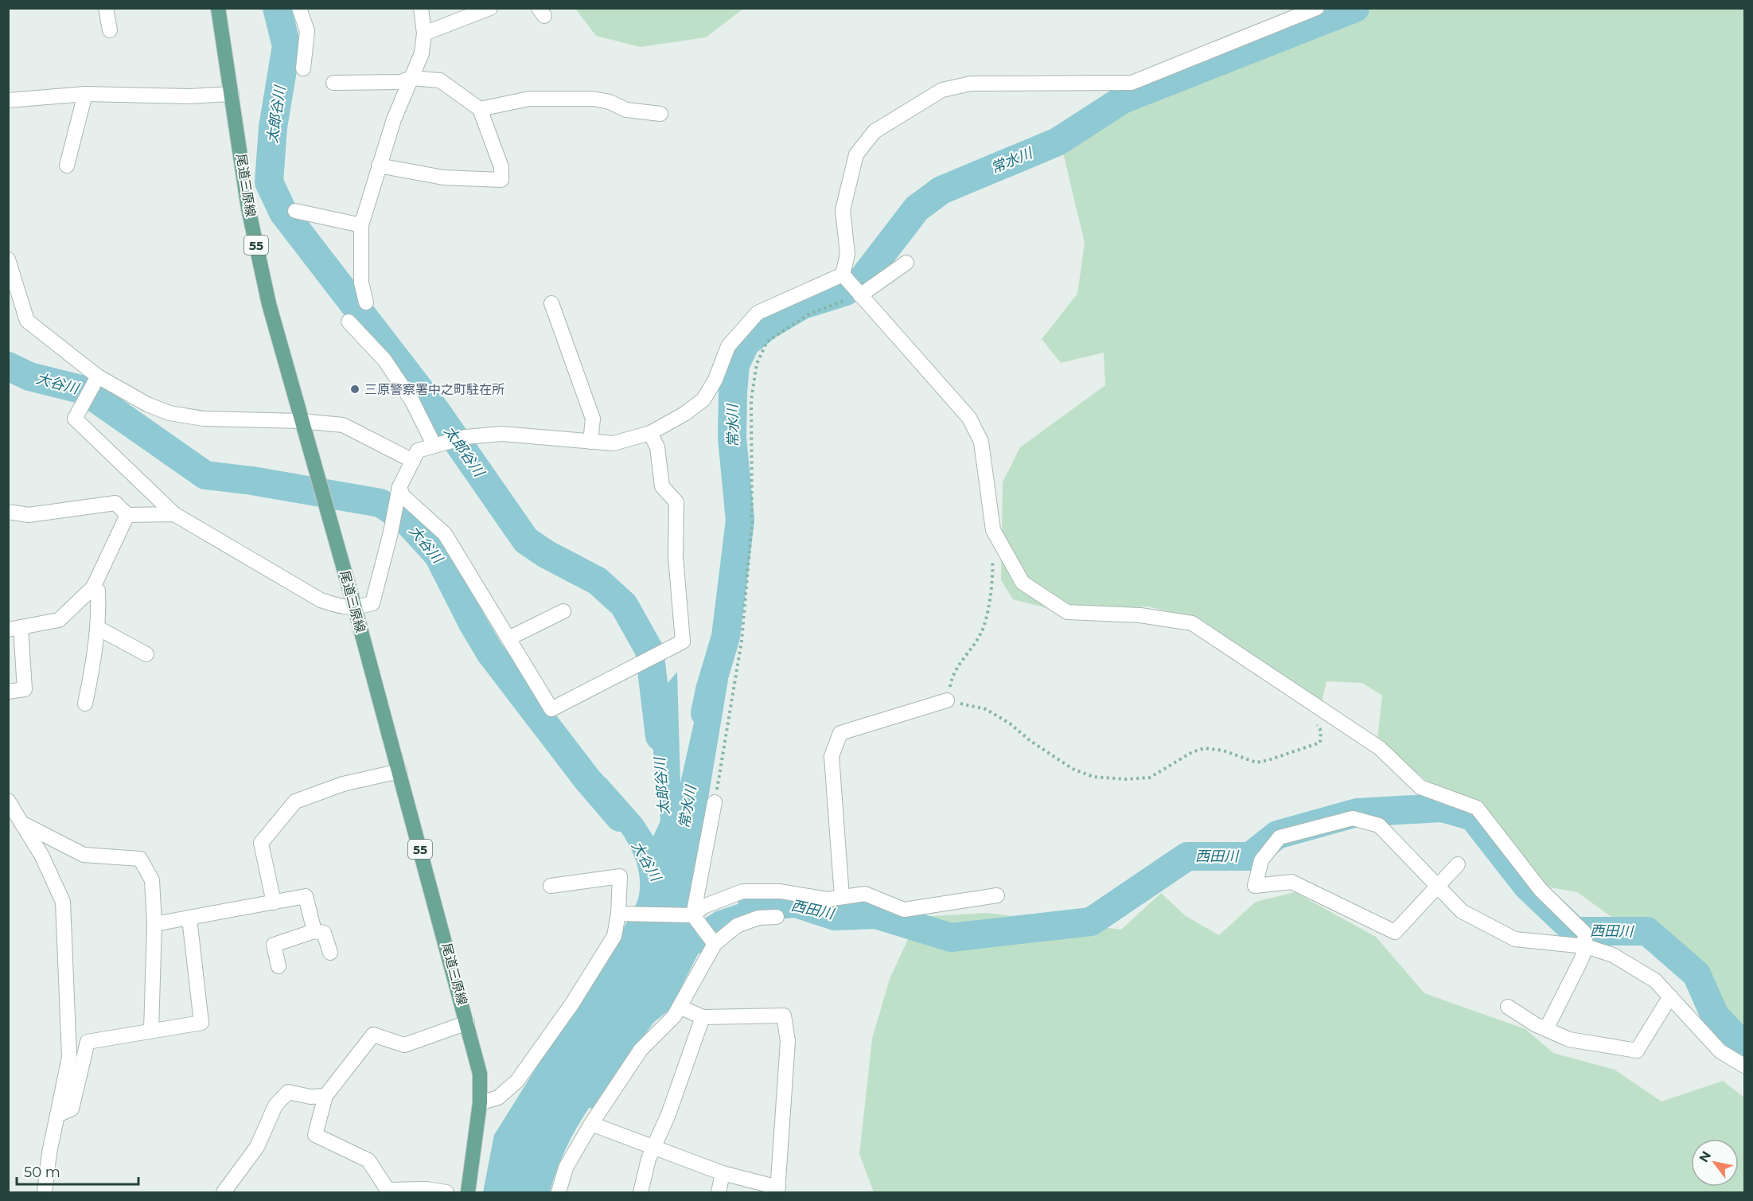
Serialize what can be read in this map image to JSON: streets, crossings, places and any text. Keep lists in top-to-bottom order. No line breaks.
{"streets":{"main road":["尾道三原線","55"]},"water":["太郎谷川","常水川","大谷川","西田川"],"places":["三原警察署中之町駐在所"],"scale_bar":"50 m","north":"top left"}
